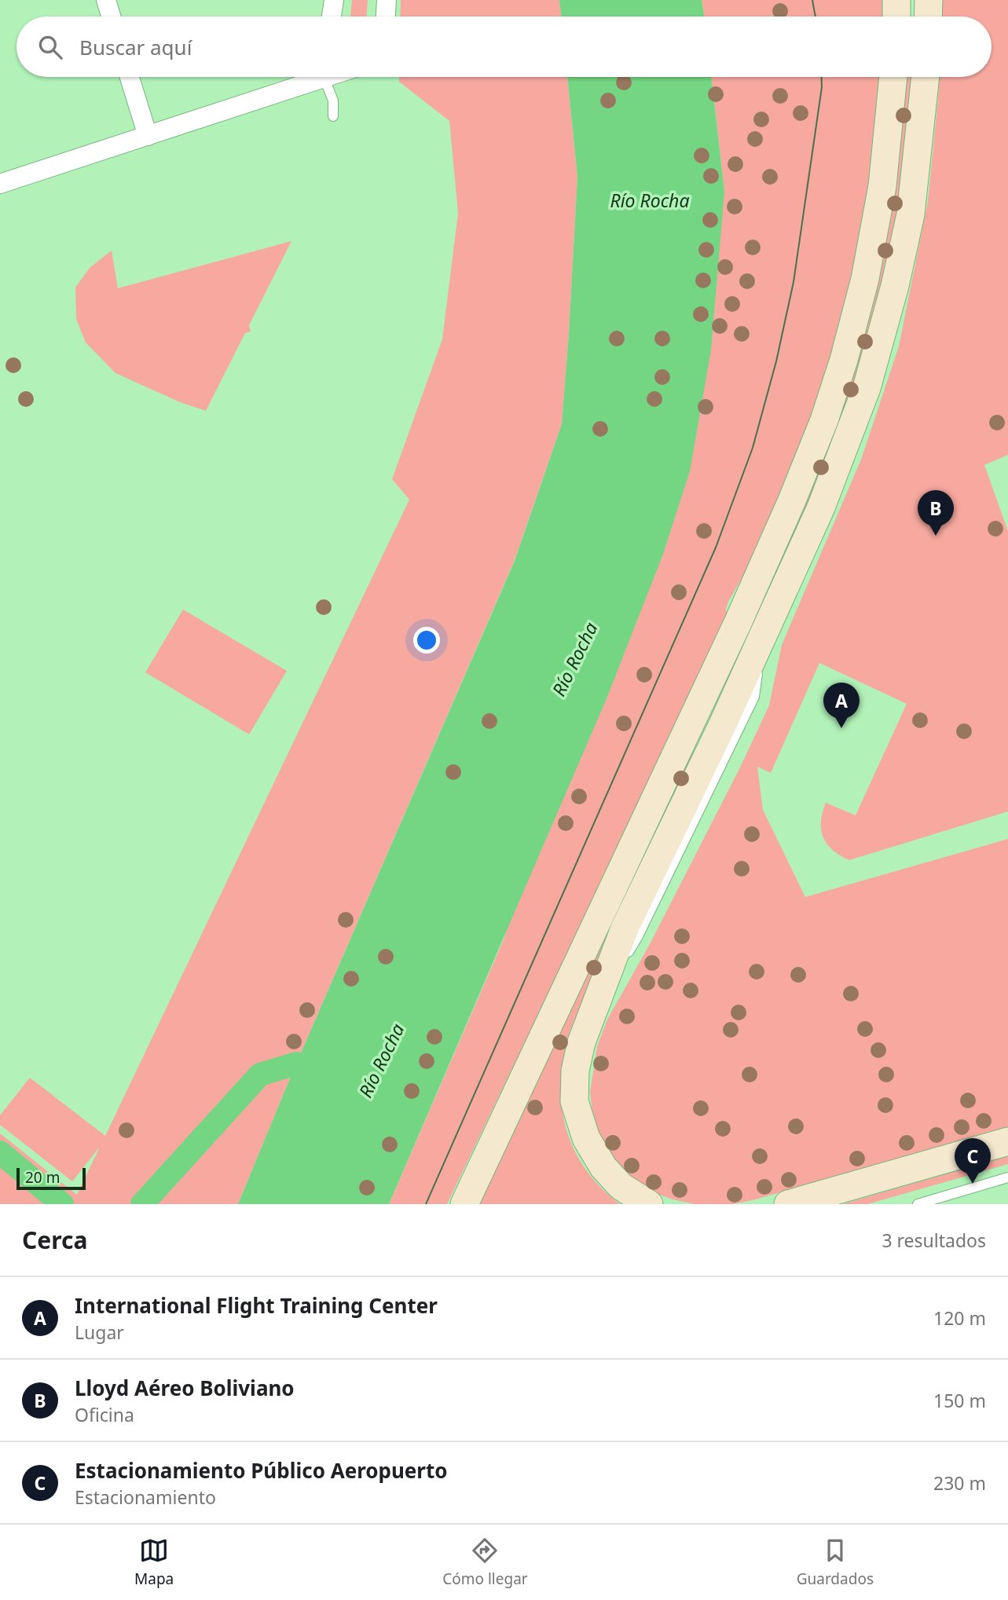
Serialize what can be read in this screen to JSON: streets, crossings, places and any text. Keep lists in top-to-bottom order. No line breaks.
{"water":["Río Rocha"],"scale_bar":"20 m","page":{"search":"Buscar aquí","pins":["B","A","C"],"scale":"20 m","heading":["Cerca","3 resultados"],"list":[{"mark":"A","name":"International Flight Training Center","note":"Lugar","value":"120 m"},{"mark":"B","name":"Lloyd Aéreo Boliviano","note":"Oficina","value":"150 m"},{"mark":"C","name":"Estacionamiento Público Aeropuerto","note":"Estacionamiento","value":"230 m"}],"nav":["Mapa","Cómo llegar","Guardados"]}}
